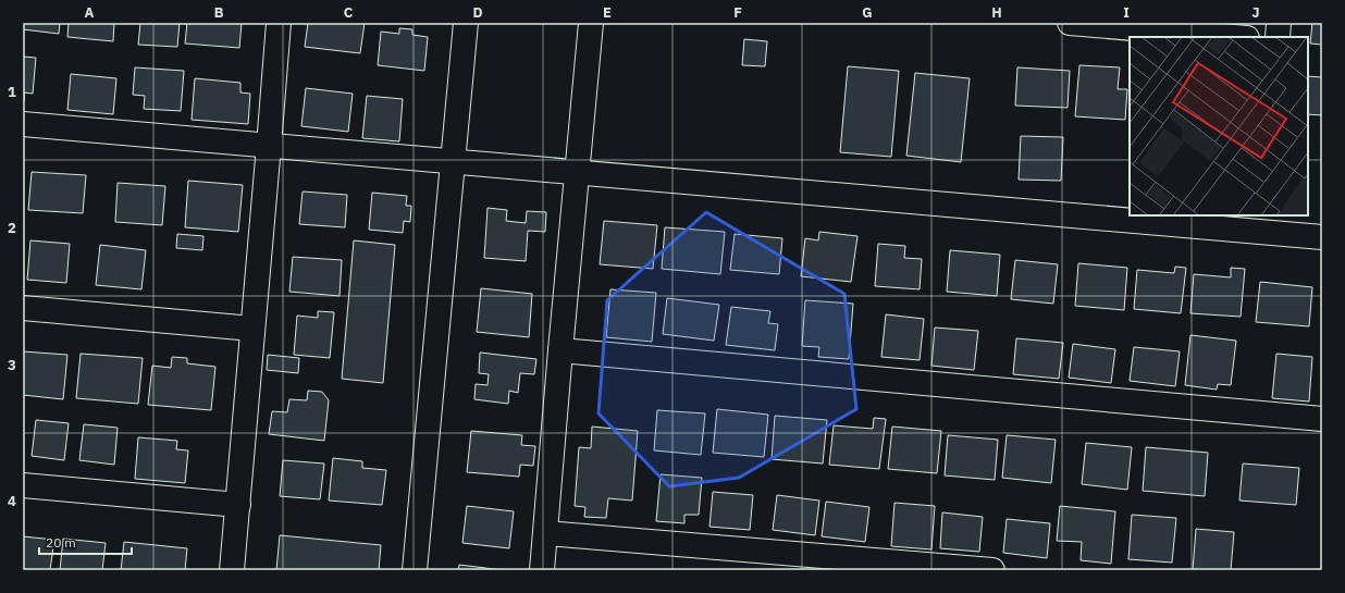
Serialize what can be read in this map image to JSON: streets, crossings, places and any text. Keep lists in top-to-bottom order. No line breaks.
{"scale_bar":"20 m","grid":{"columns":["A","B","C","D","E","F","G","H","I","J"],"rows":["1","2","3","4"]}}
